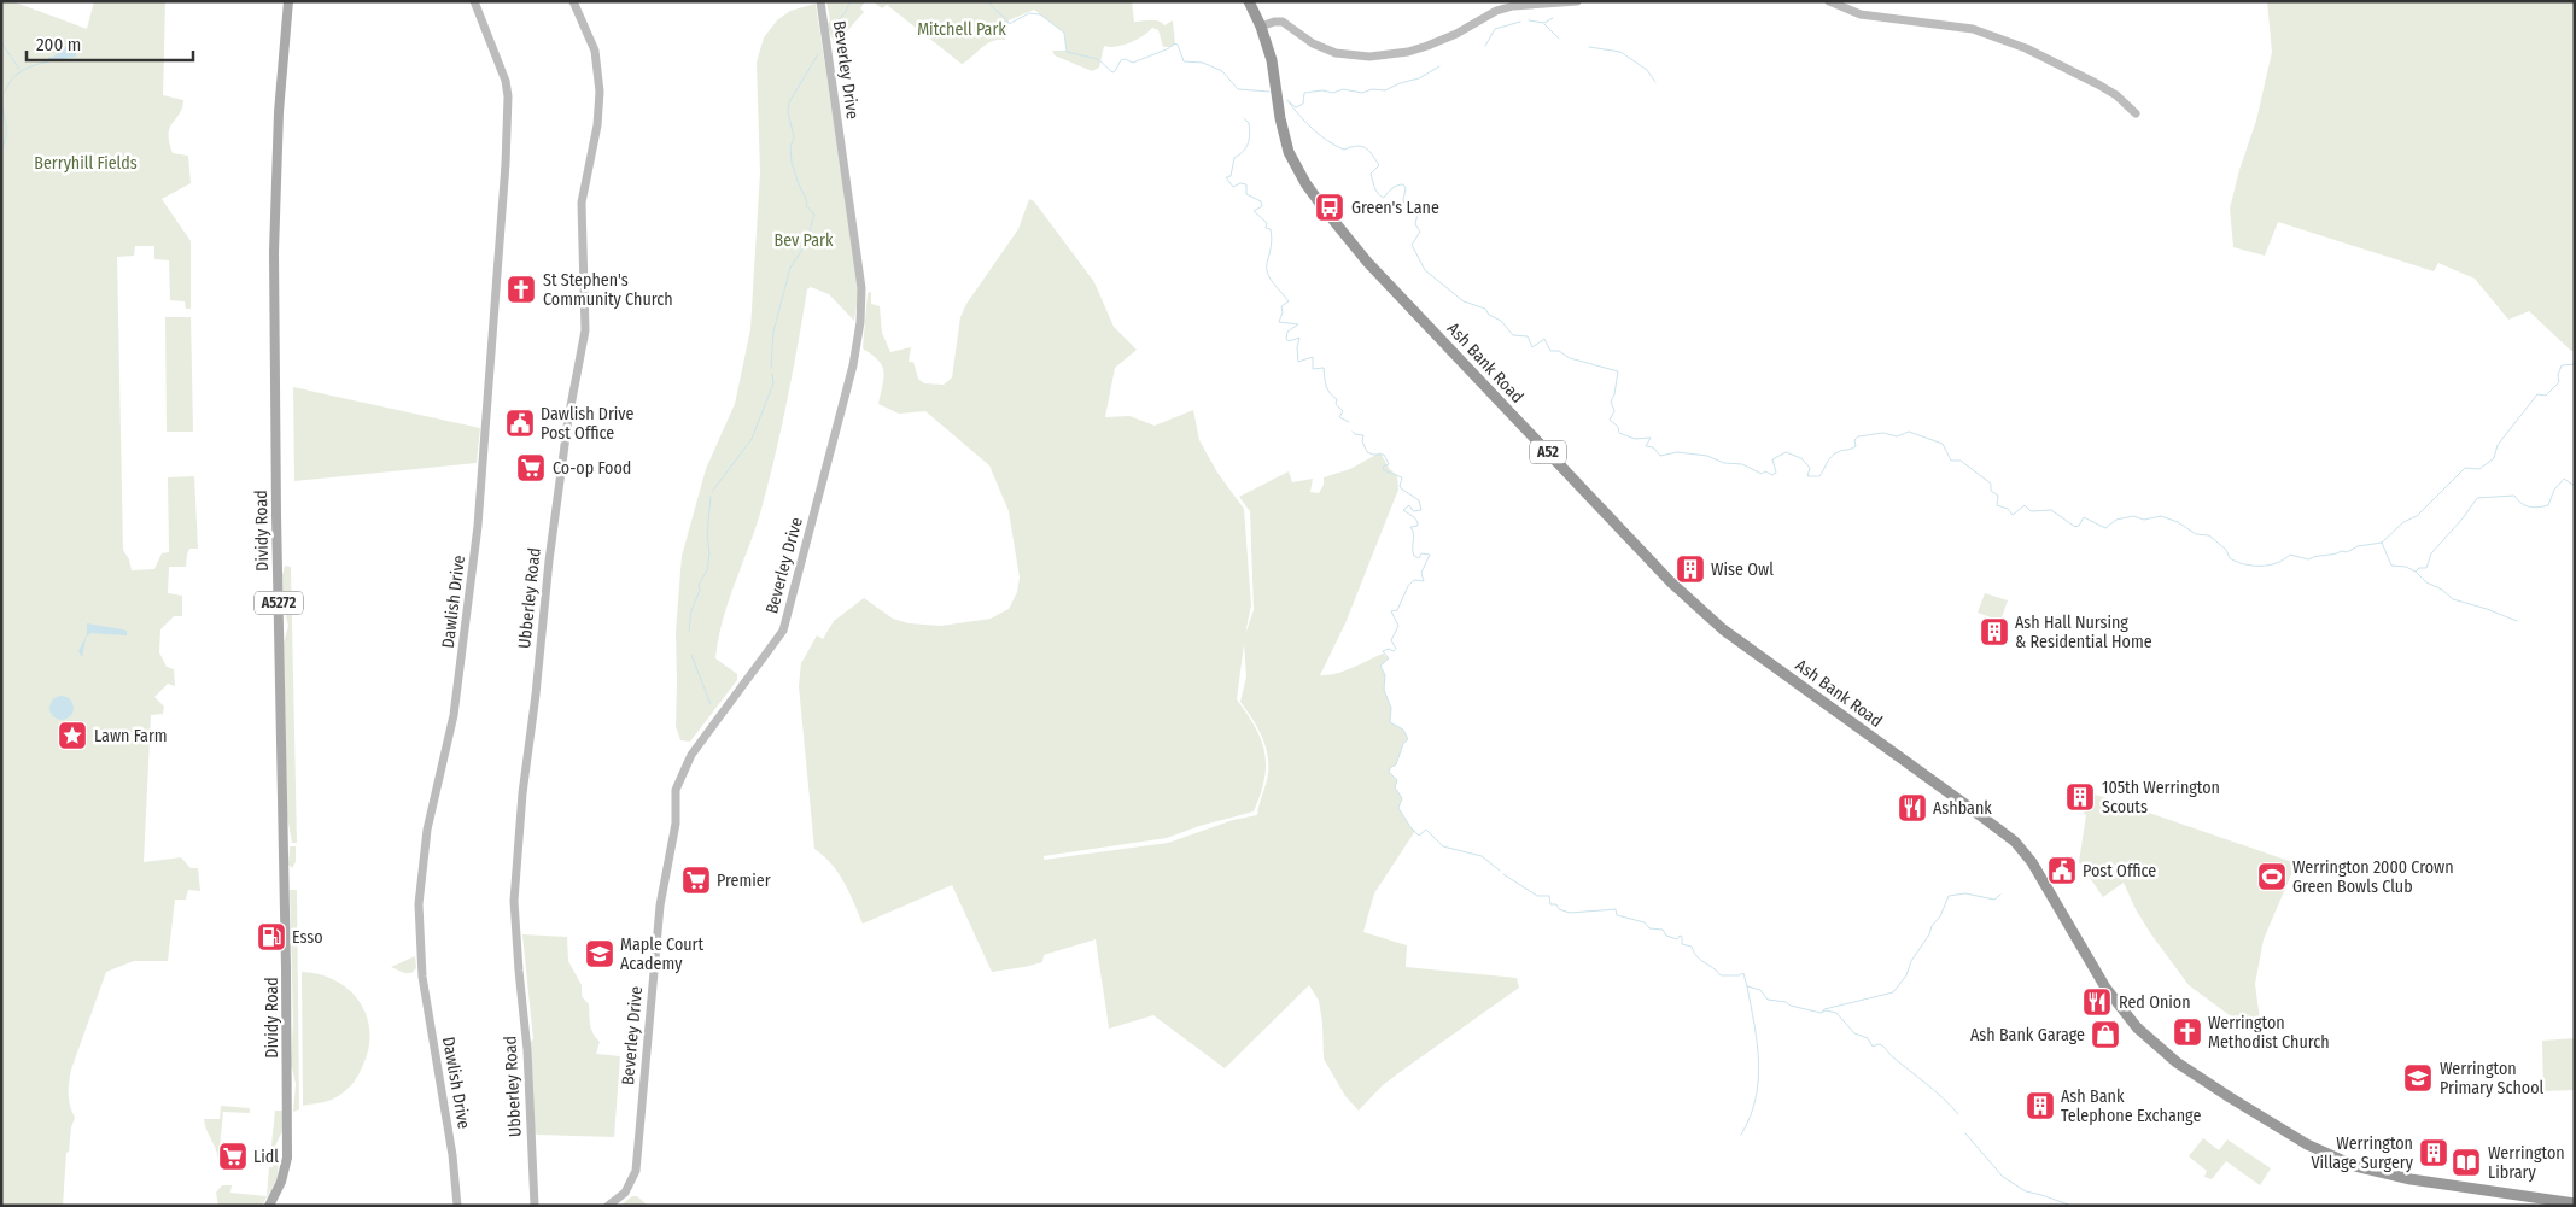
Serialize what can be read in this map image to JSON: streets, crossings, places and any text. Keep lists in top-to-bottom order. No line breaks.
{"streets":{"highway":["Ash Bank Road","A52"],"main road":["Dividy Road","A5272"],"street":["Beverley Drive","Ubberley Road","Dawlish Drive"]},"parks":["Mitchell Park","Berryhill Fields","Bev Park"],"places":{"bus stop":["Green's Lane"],"church":["St Stephen's Community Church","Werrington Methodist Church"],"public building":["Dawlish Drive Post Office","Post Office"],"supermarket":["Co-op Food","Premier","Lidl"],"building":["Wise Owl","Ash Hall Nursing & Residential Home","105th Werrington Scouts","Ash Bank Telephone Exchange","Werrington Village Surgery"],"place":["Lawn Farm"],"restaurant":["Ashbank","Red Onion"],"sports":["Werrington 2000 Crown Green Bowls Club"],"fuel station":["Esso"],"school or university":["Maple Court Academy","Werrington Primary School"],"shop":["Ash Bank Garage"],"library":["Werrington Library"]},"scale_bar":"200 m"}
